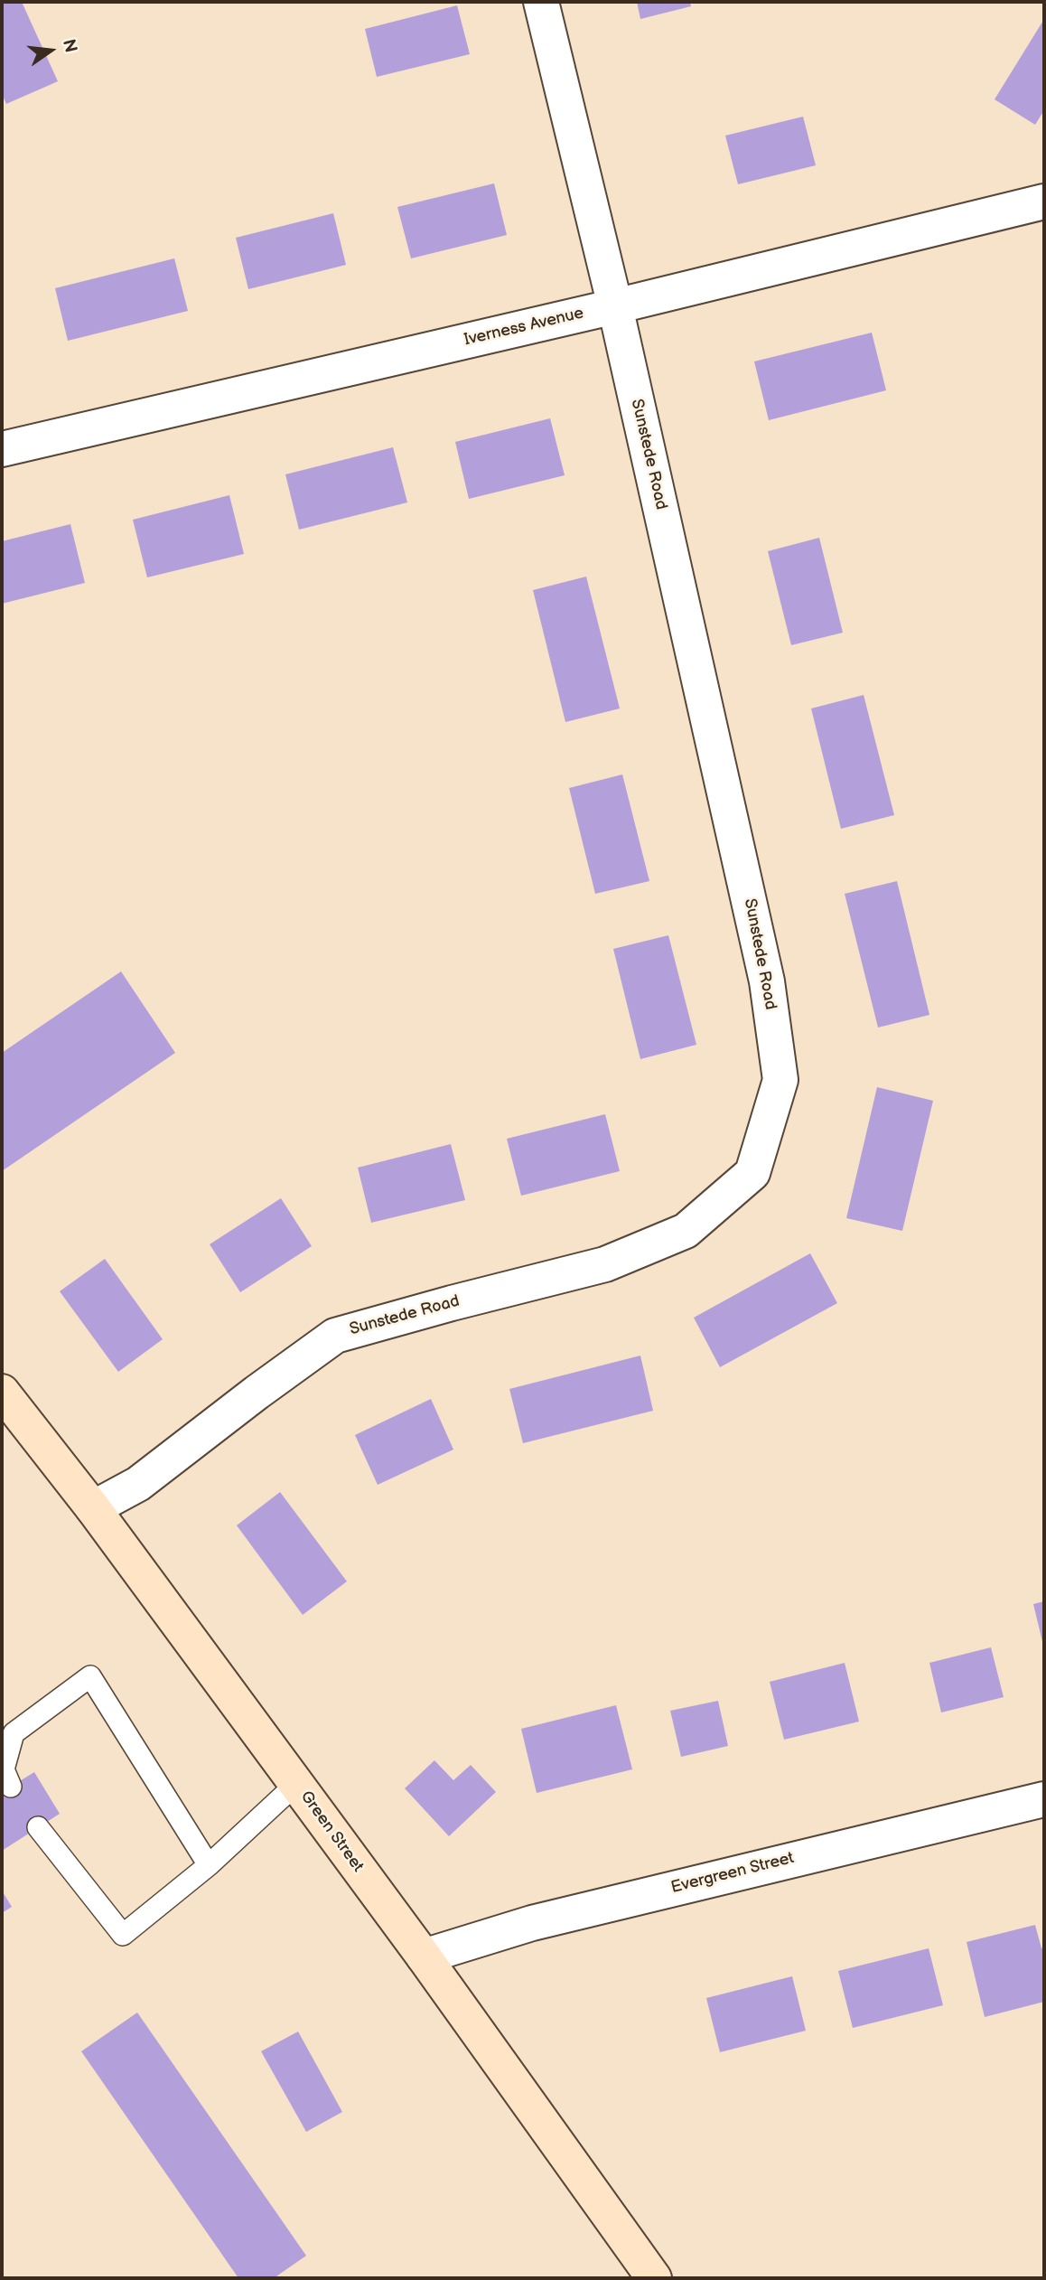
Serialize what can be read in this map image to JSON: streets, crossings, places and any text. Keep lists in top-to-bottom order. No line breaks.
{"streets":{"street":["Iverness Avenue","Sunstede Road","Green Street","Evergreen Street"]},"crossings":[["Iverness Avenue","Sunstede Road"],["Sunstede Road","Green Street"],["Green Street","Evergreen Street"]],"north":"right"}
